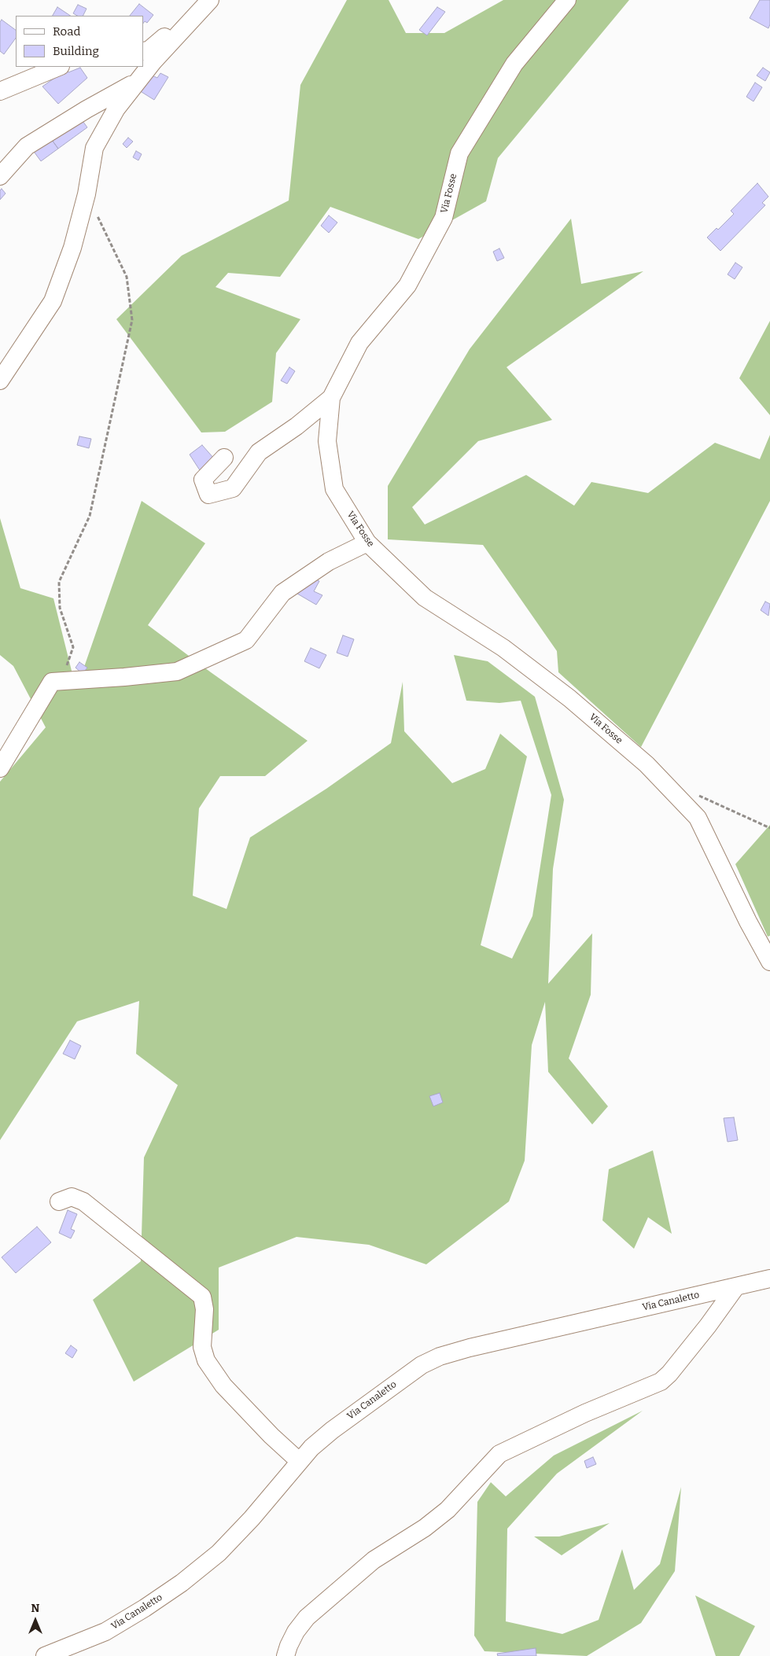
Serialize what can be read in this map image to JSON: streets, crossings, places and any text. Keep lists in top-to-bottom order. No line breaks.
{"streets":{"street":["Via Fosse","Via Canaletto"]},"legend":["Road","Building"],"north":"top"}
